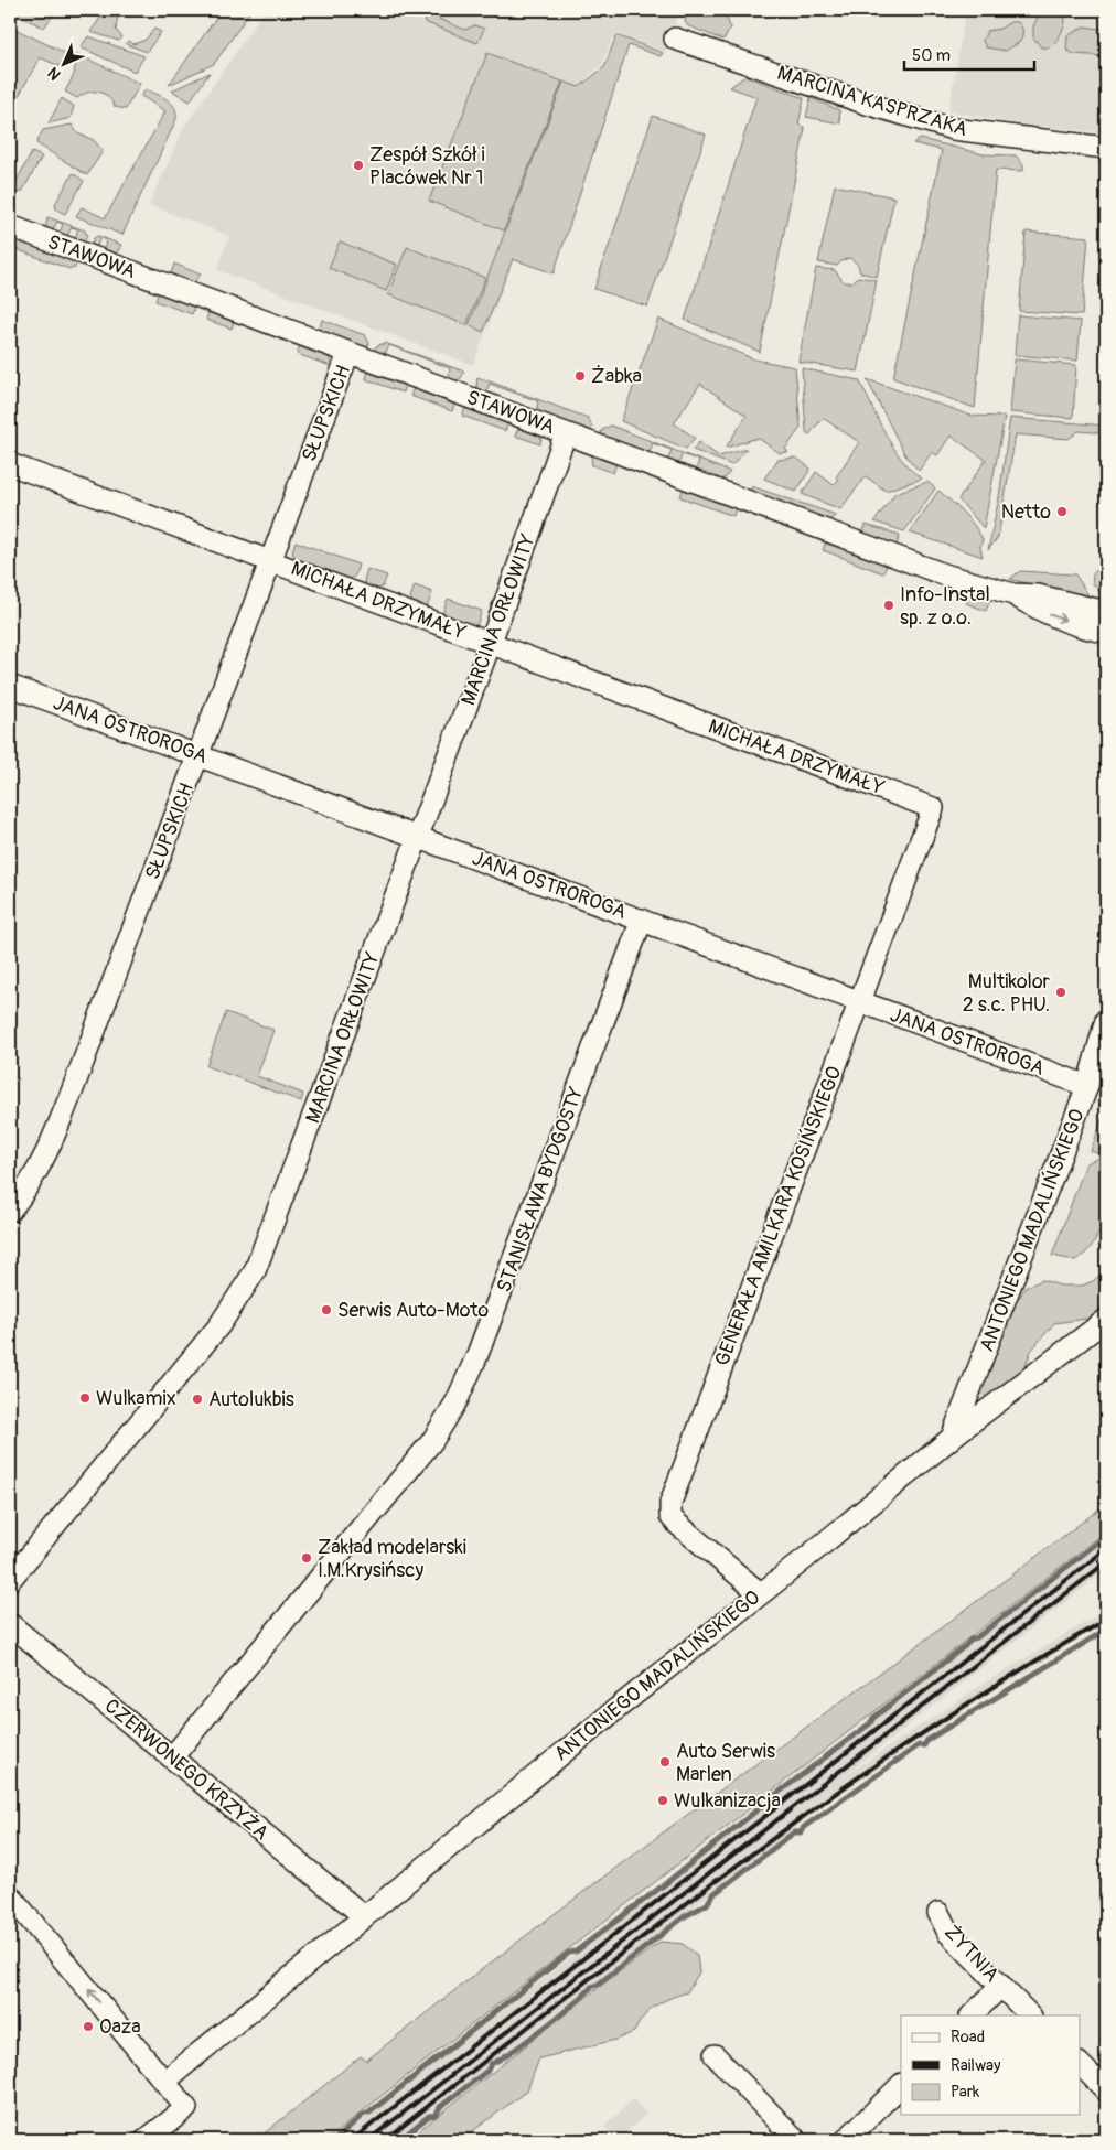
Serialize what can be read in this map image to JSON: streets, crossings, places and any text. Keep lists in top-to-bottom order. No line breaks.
{"streets":{"street":["MARCINA KASPRZAKA","STAWOWA","SŁUPSKICH","MICHAŁA DRZYMAŁY","MARCINA ORŁOWITY","JANA OSTROROGA","STANISŁAWA BYDGOSTY","GENERAŁA AMILKARA KOSIŃSKIEGO","ANTONIEGO MADALIŃSKIEGO","CZERWONEGO KRZYŻA","ŻYTNIA"]},"crossings":[["STAWOWA","SŁUPSKICH"],["STAWOWA","MARCINA ORŁOWITY"],["SŁUPSKICH","MICHAŁA DRZYMAŁY"],["SŁUPSKICH","JANA OSTROROGA"],["MICHAŁA DRZYMAŁY","MARCINA ORŁOWITY"],["MICHAŁA DRZYMAŁY","GENERAŁA AMILKARA KOSIŃSKIEGO"],["MARCINA ORŁOWITY","JANA OSTROROGA"],["JANA OSTROROGA","STANISŁAWA BYDGOSTY"],["JANA OSTROROGA","GENERAŁA AMILKARA KOSIŃSKIEGO"],["JANA OSTROROGA","ANTONIEGO MADALIŃSKIEGO"],["STANISŁAWA BYDGOSTY","CZERWONEGO KRZYŻA"],["GENERAŁA AMILKARA KOSIŃSKIEGO","ANTONIEGO MADALIŃSKIEGO"],["ANTONIEGO MADALIŃSKIEGO","CZERWONEGO KRZYŻA"]],"places":["Zespół Szkół i Placówek Nr 1","Żabka","Netto","Info-Instal sp. z o.o.","Multikolor 2 s.c. PHU.","Serwis Auto-Moto","Wulkamix","Autolukbis","Zakład modelarski I.M.Krysińscy","Auto Serwis Marlen","Wulkanizacja","Oaza"],"legend":["Road","Railway","Park"],"scale_bar":"50 m","north":"bottom left"}
